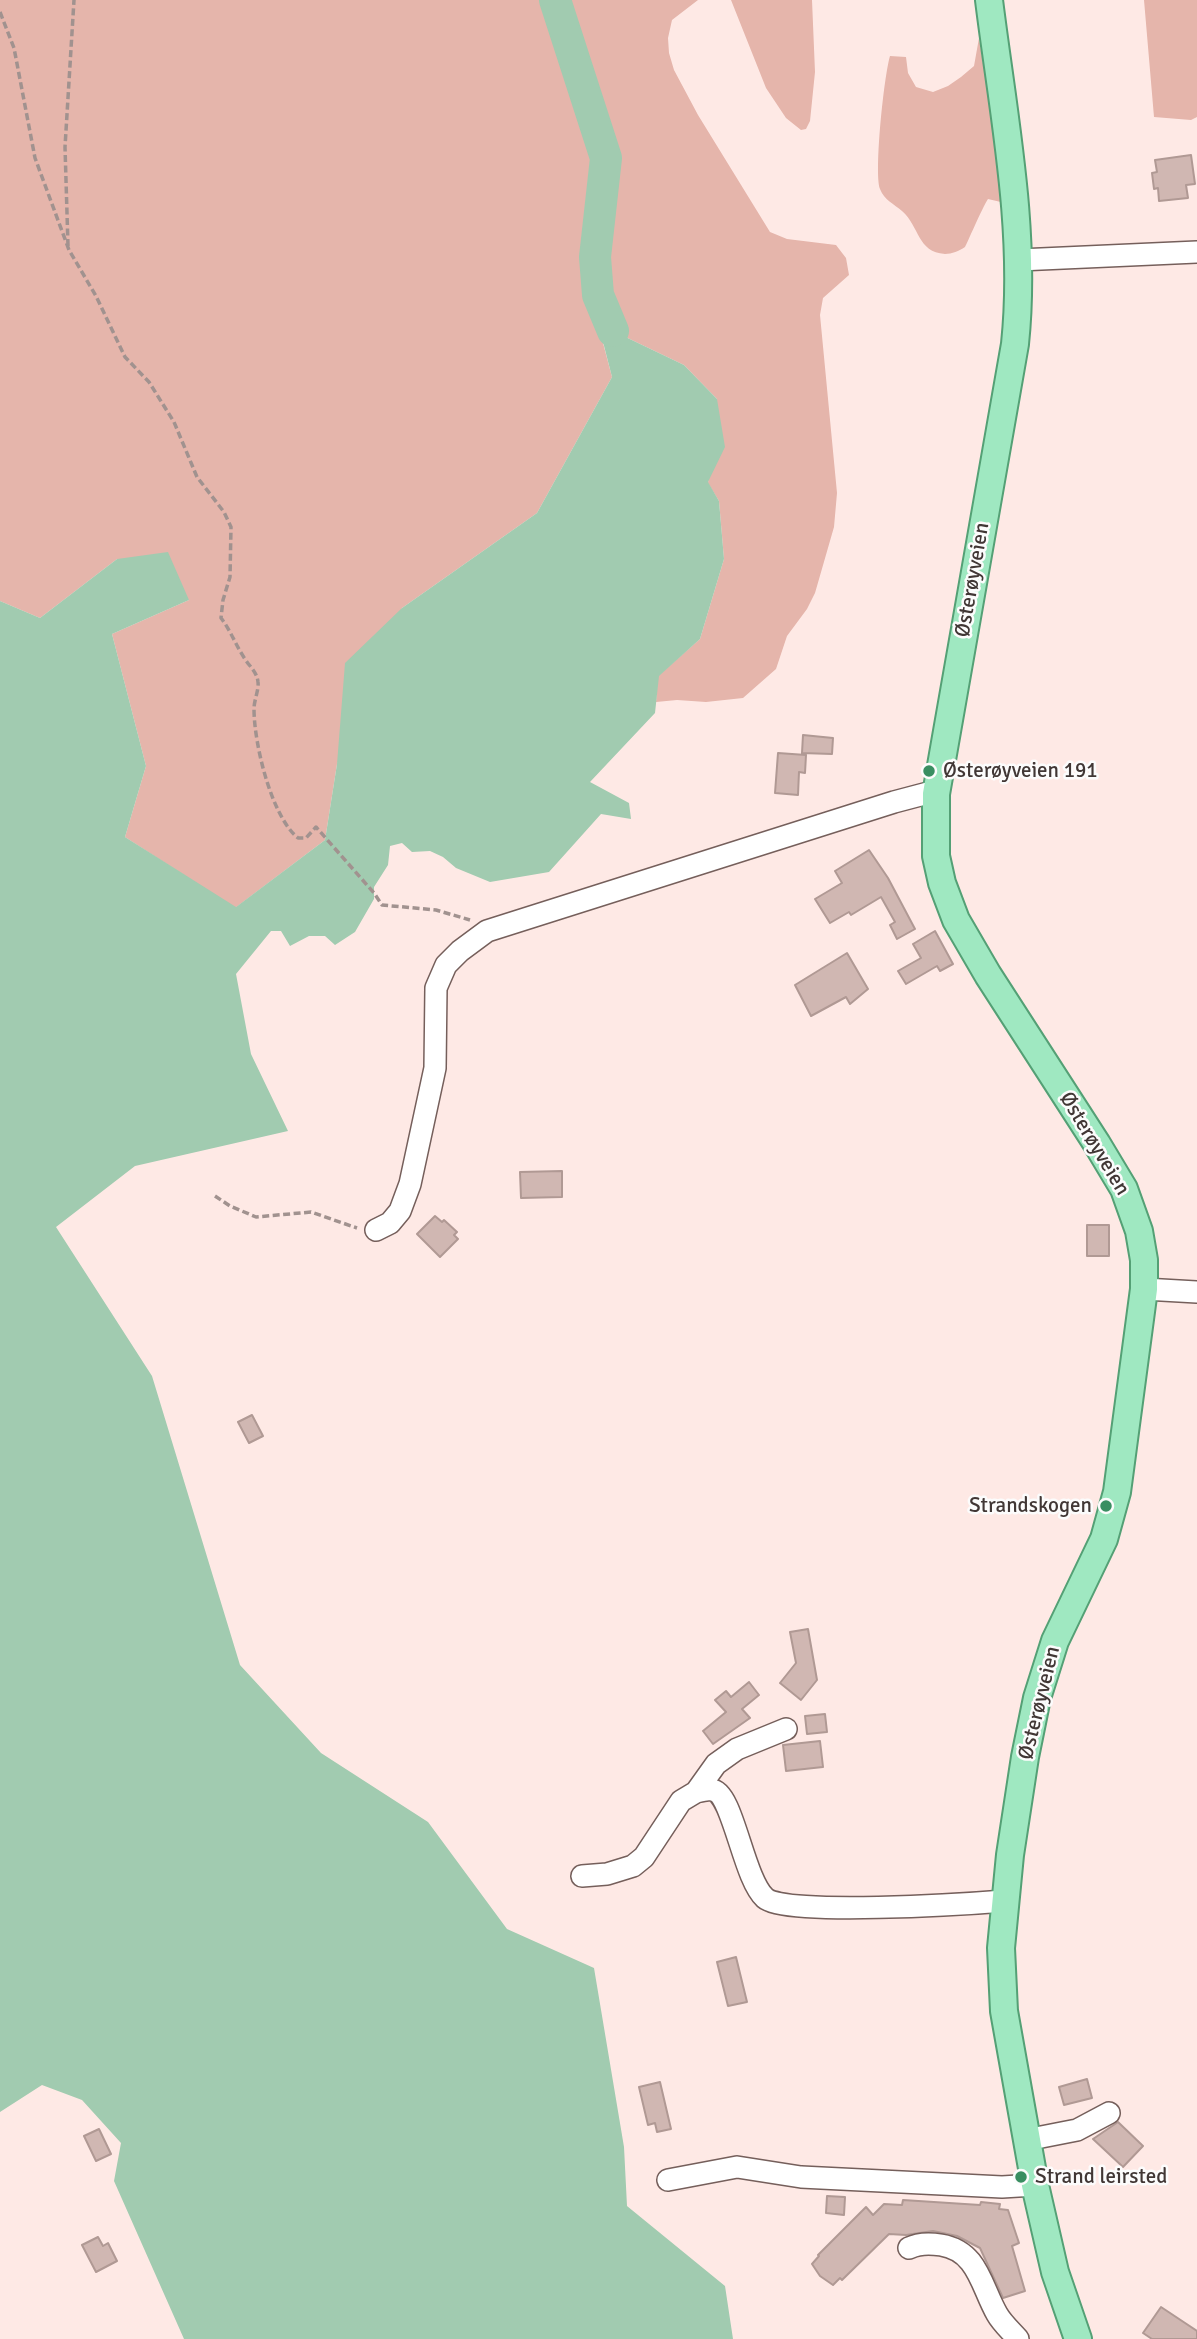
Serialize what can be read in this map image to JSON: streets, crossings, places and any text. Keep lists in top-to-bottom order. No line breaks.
{"streets":{"main road":["Østerøyveien"]},"places":["Østerøyveien 191","Strandskogen","Strand leirsted"]}
